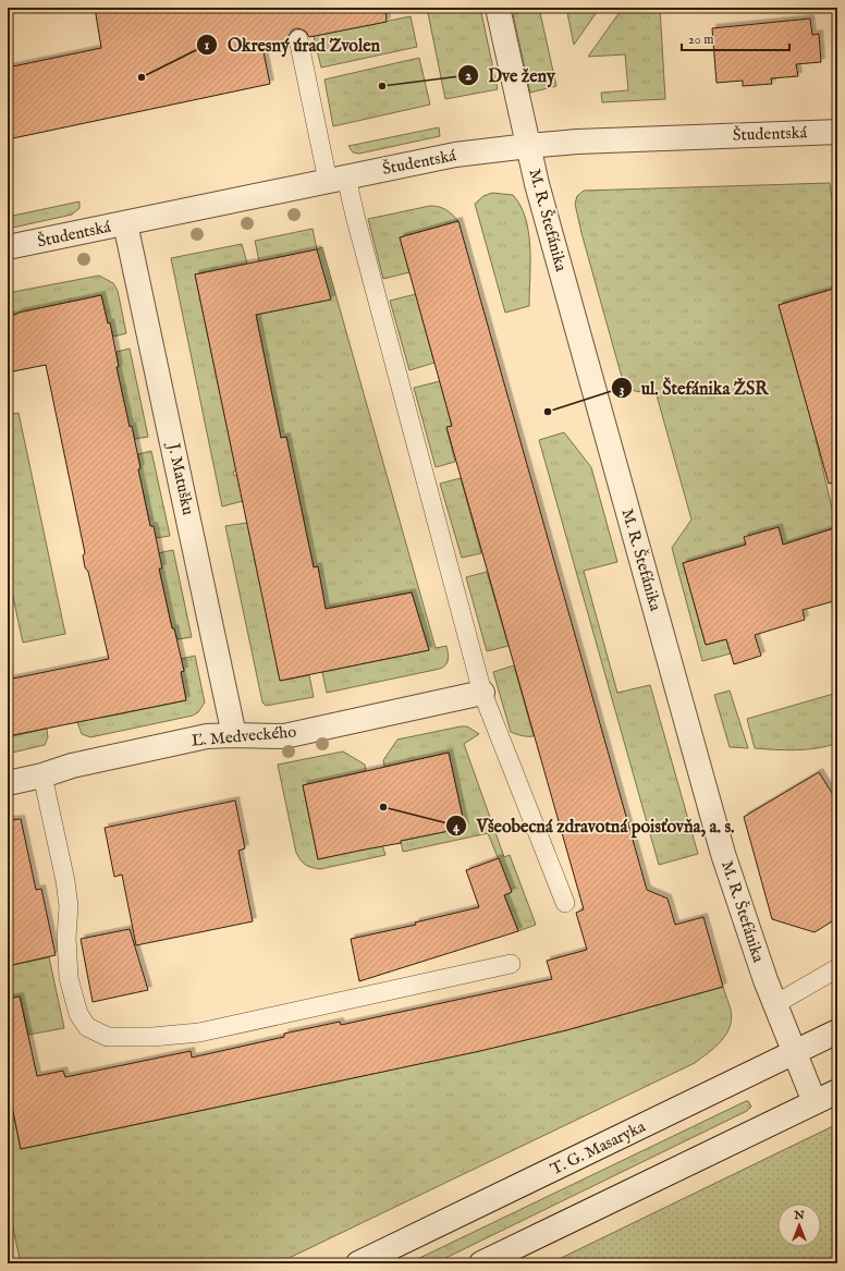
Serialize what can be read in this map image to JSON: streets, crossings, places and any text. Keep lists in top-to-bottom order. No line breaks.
{"streets":{"street":["Študentská","M. R. Štefánika","J. Matušku","Ľ. Medveckého","T. G. Masaryka"]},"crossings":[["Študentská","M. R. Štefánika"],["Študentská","J. Matušku"],["M. R. Štefánika","T. G. Masaryka"],["J. Matušku","Ľ. Medveckého"]],"places":["Okresný úrad Zvolen","Dve ženy","ul. Štefánika ŽSR","Všeobecná zdravotná poisťovňa, a. s."],"scale_bar":"20 m","north":"top"}
